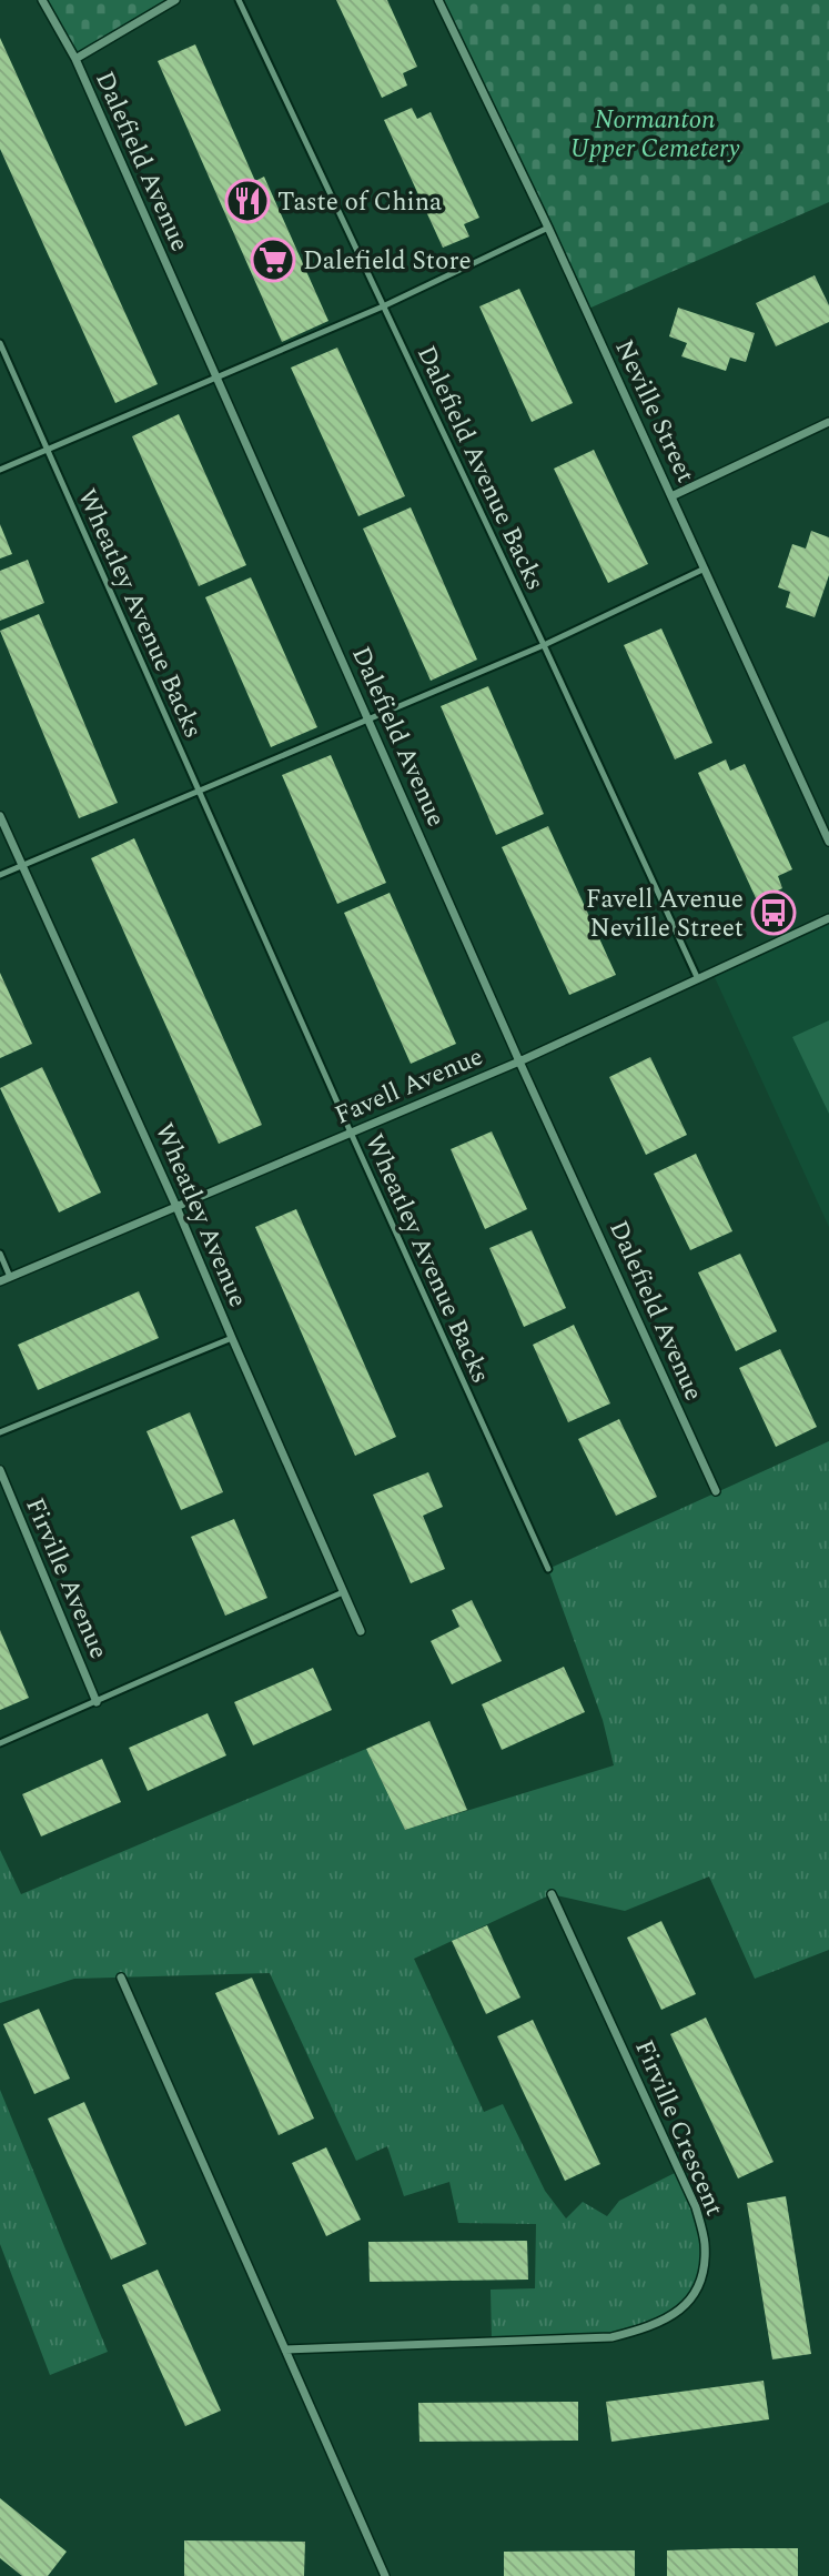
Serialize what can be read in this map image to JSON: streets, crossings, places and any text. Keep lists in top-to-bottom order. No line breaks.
{"streets":{"street":["Dalefield Avenue","Neville Street","Favell Avenue","Wheatley Avenue","Firville Avenue","Firville Crescent"],"lane":["Dalefield Avenue Backs","Wheatley Avenue Backs"]},"crossings":[["Dalefield Avenue","Favell Avenue"],["Dalefield Avenue Backs","Favell Avenue"],["Wheatley Avenue Backs","Favell Avenue"],["Favell Avenue","Wheatley Avenue"]],"parks":["Normanton Upper Cemetery"],"places":{"restaurant":["Taste of China"],"supermarket":["Dalefield Store"],"bus stop":["Favell Avenue Neville Street"]}}
